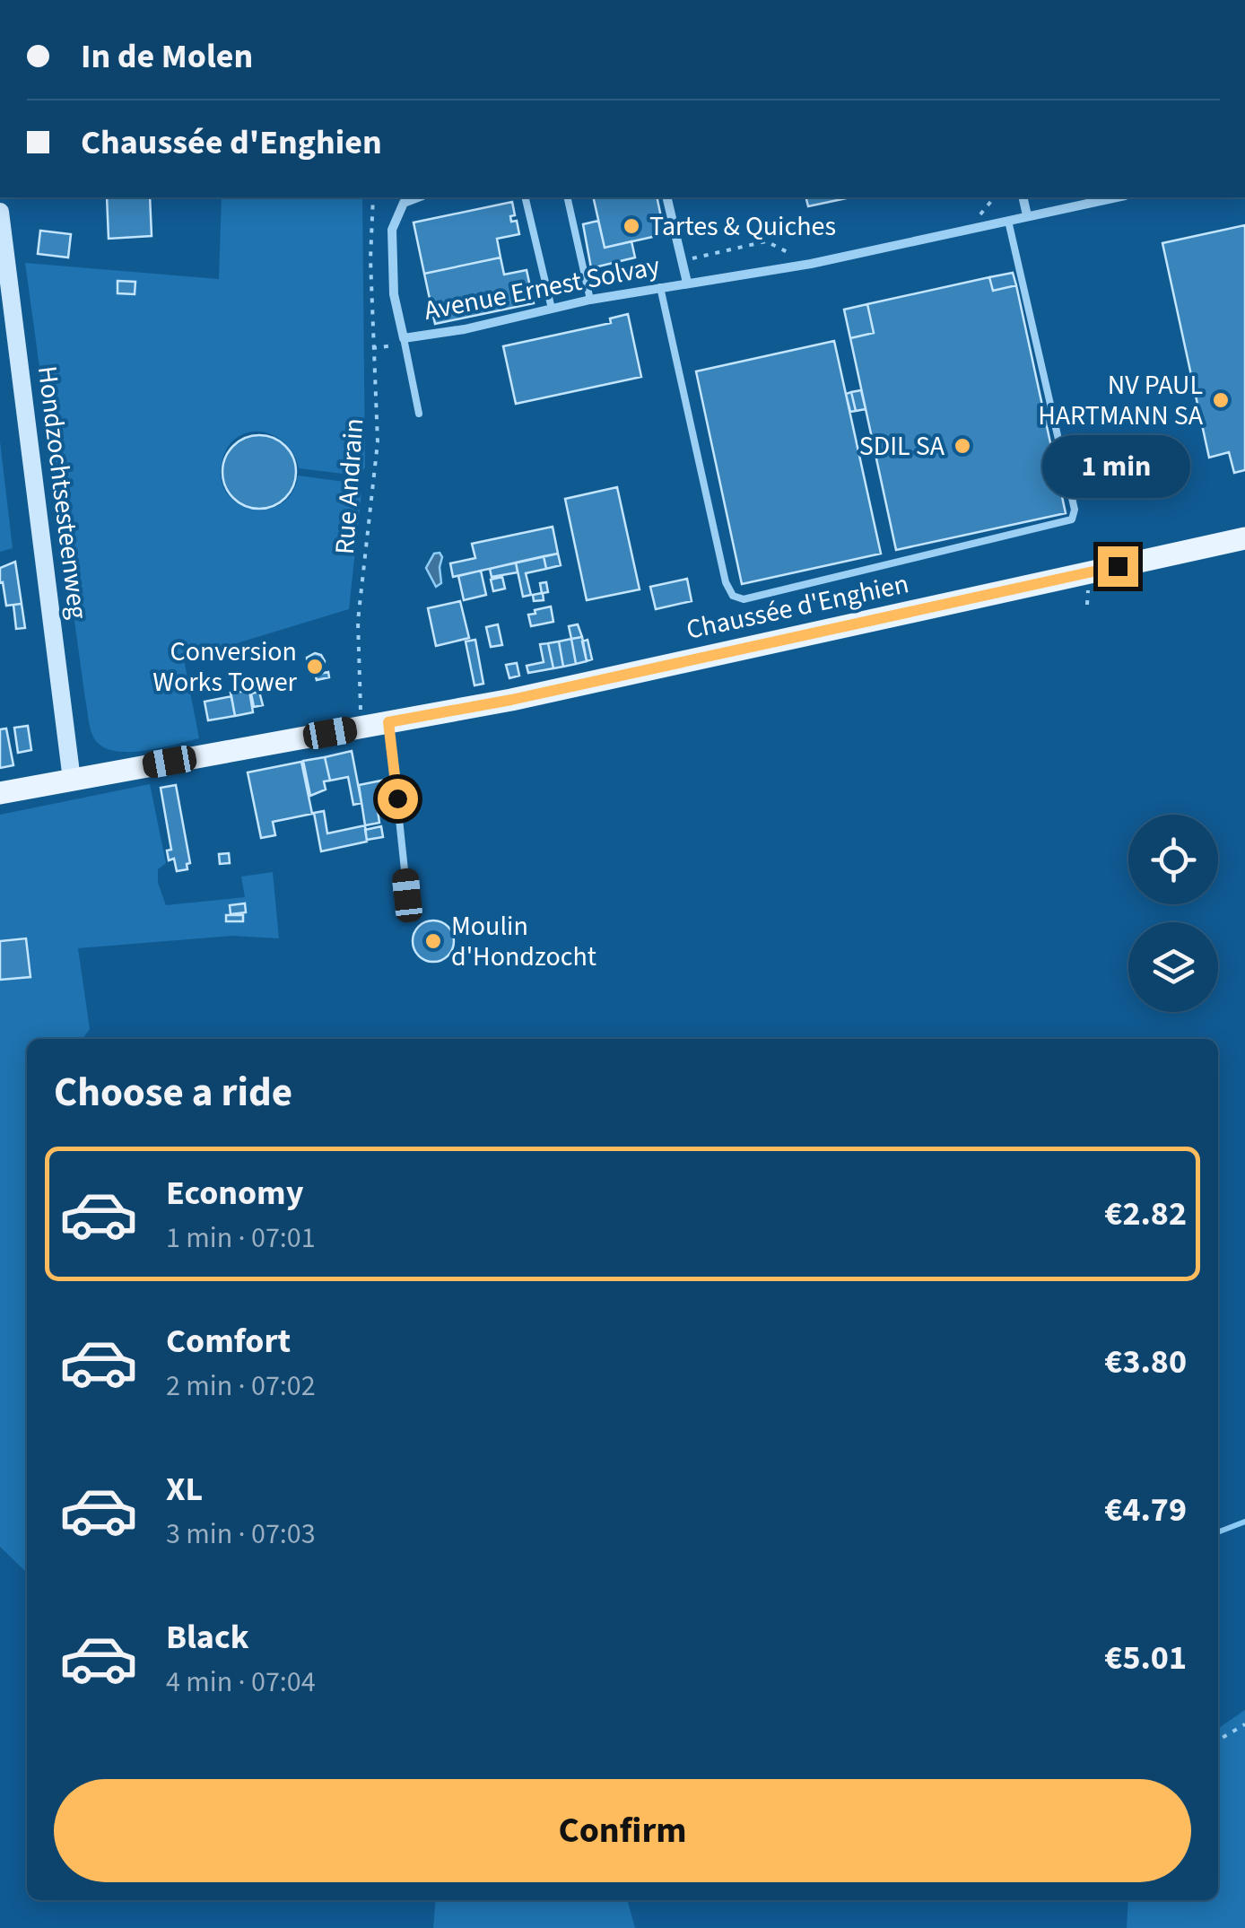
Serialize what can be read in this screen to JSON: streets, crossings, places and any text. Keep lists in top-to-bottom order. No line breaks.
{"streets":{"main road":["Hondzochtsesteenweg","Chaussée d'Enghien"],"street":["Avenue Ernest Solvay"],"path":["Rue Andrain"]},"crossings":[["Rue Andrain","Chaussée d'Enghien"],["Hondzochtsesteenweg","Chaussée d'Enghien"]],"places":["Tartes & Quiches","NV PAUL HARTMANN SA","SDIL SA","Conversion Works Tower","Moulin d'Hondzocht"],"page":{"banner":["In de Molen","Chaussée d'Enghien"],"bubble":"1 min","heading":"Choose a ride","list":[{"name":"Economy","note":"1 min · 07:01","value":"€2.82"},{"name":"Comfort","note":"2 min · 07:02","value":"€3.80"},{"name":"XL","note":"3 min · 07:03","value":"€4.79"},{"name":"Black","note":"4 min · 07:04","value":"€5.01"}],"buttons":"Confirm"}}
